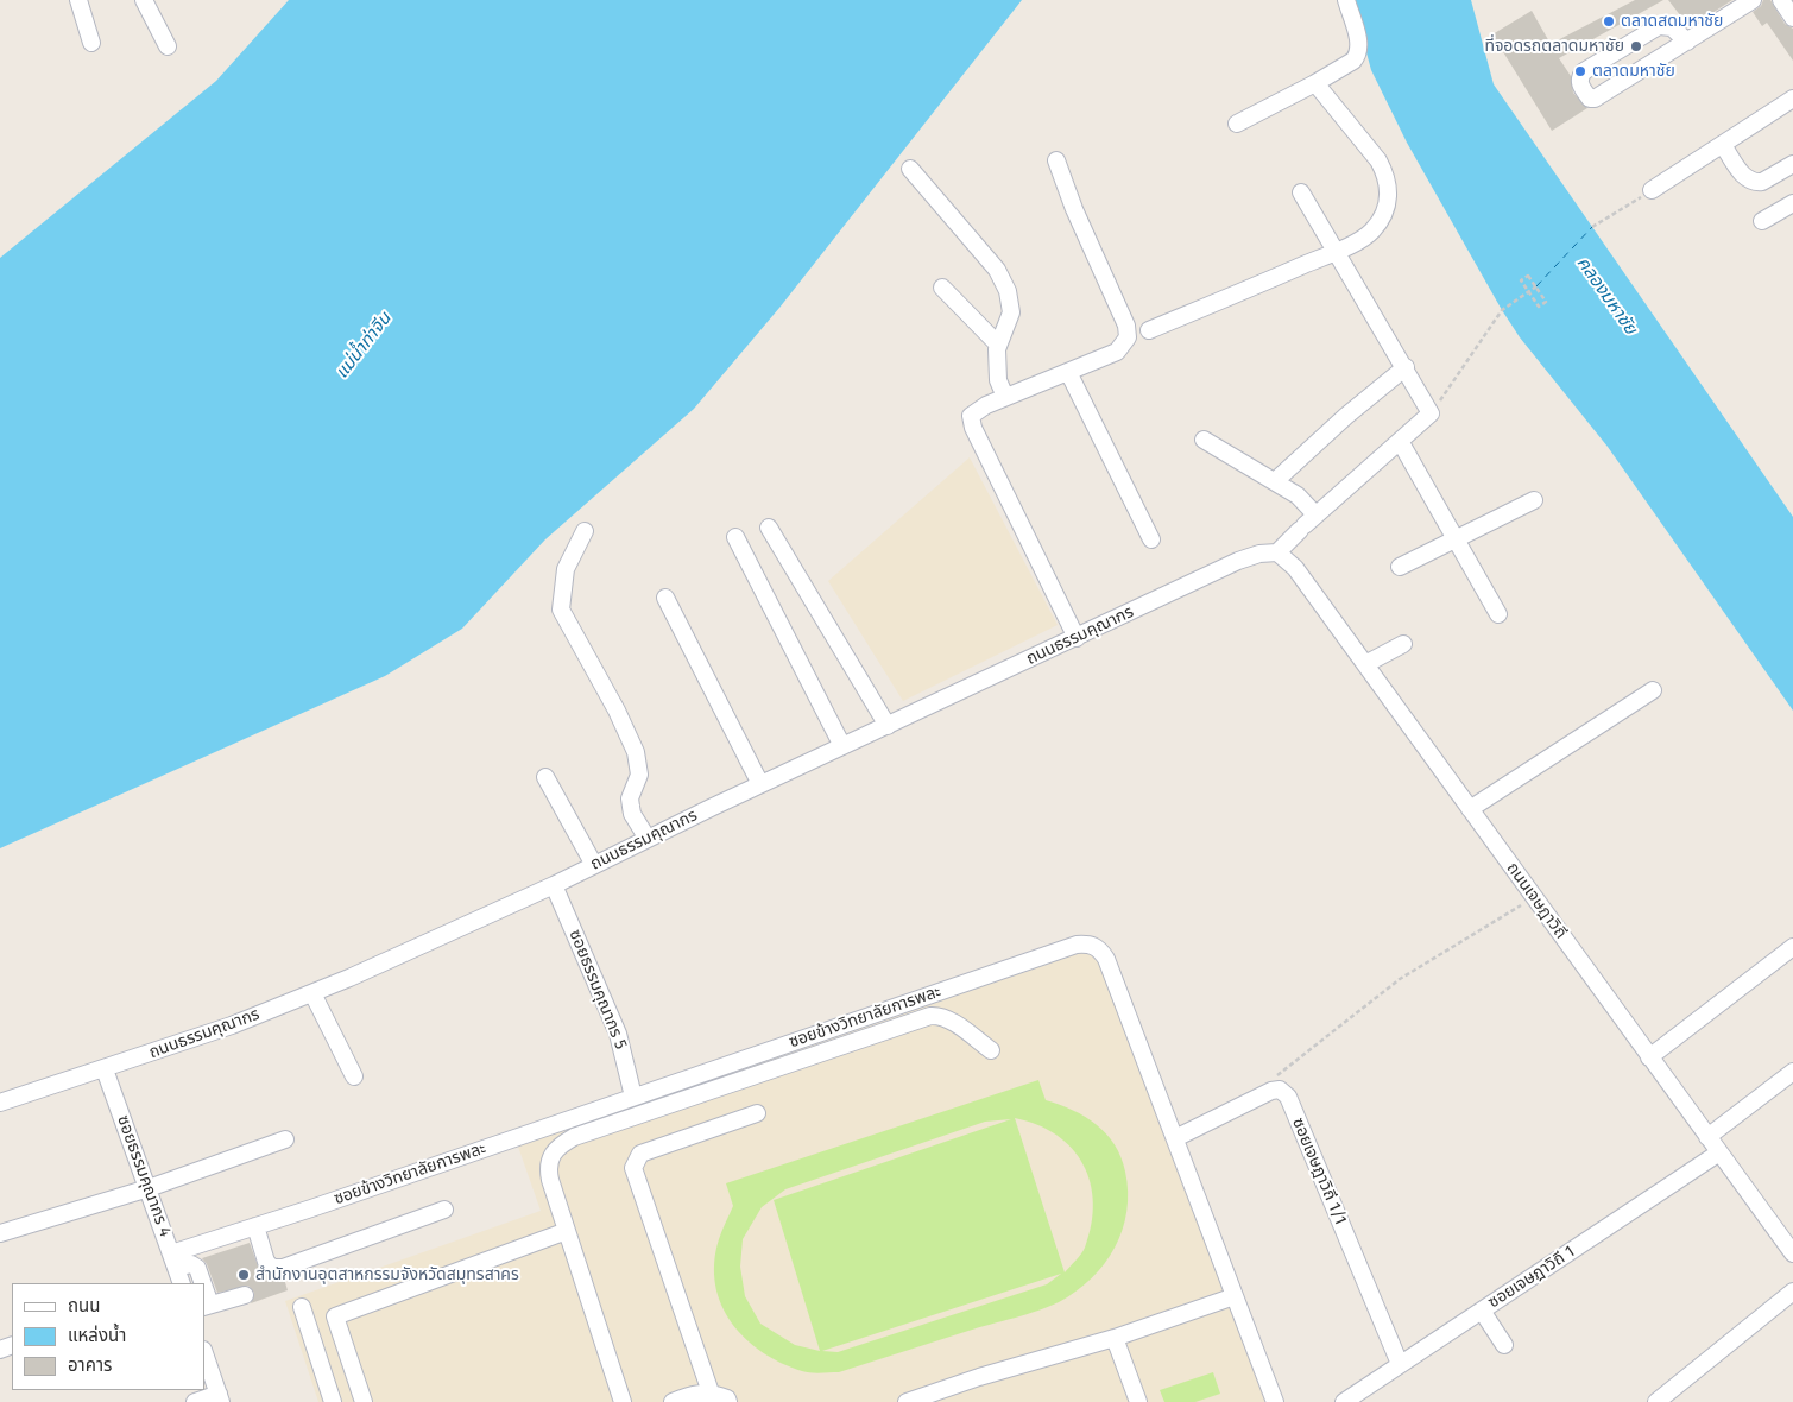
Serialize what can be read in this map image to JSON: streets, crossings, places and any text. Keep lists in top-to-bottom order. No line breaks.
{"streets":{"street":["ถนนธรรมคุณากร","ถนนเจษฎาวิถี","ซอยธรรมคุณากร 5","ซอยข้างวิทยาลัยการพละ","ซอยเจษฎาวิถี 1/1","ซอยธรรมคุณากร 4","ซอยเจษฎาวิถี 1"]},"crossings":[["ถนนธรรมคุณากร","ถนนเจษฎาวิถี"],["ถนนธรรมคุณากร","ซอยธรรมคุณากร 5"],["ถนนธรรมคุณากร","ซอยธรรมคุณากร 4"],["ถนนเจษฎาวิถี","ซอยเจษฎาวิถี 1"],["ซอยธรรมคุณากร 5","ซอยข้างวิทยาลัยการพละ"],["ซอยข้างวิทยาลัยการพละ","ซอยธรรมคุณากร 4"],["ซอยเจษฎาวิถี 1/1","ซอยเจษฎาวิถี 1"]],"water":["คลองมหาชัย","แม่น้ำท่าจีน"],"places":["ตลาดสดมหาชัย","ที่จอดรถตลาดมหาชัย","ตลาดมหาชัย","สำนักงานอุตสาหกรรมจังหวัดสมุทรสาคร"],"legend":["ถนน","แหล่งน้ำ","อาคาร"]}
